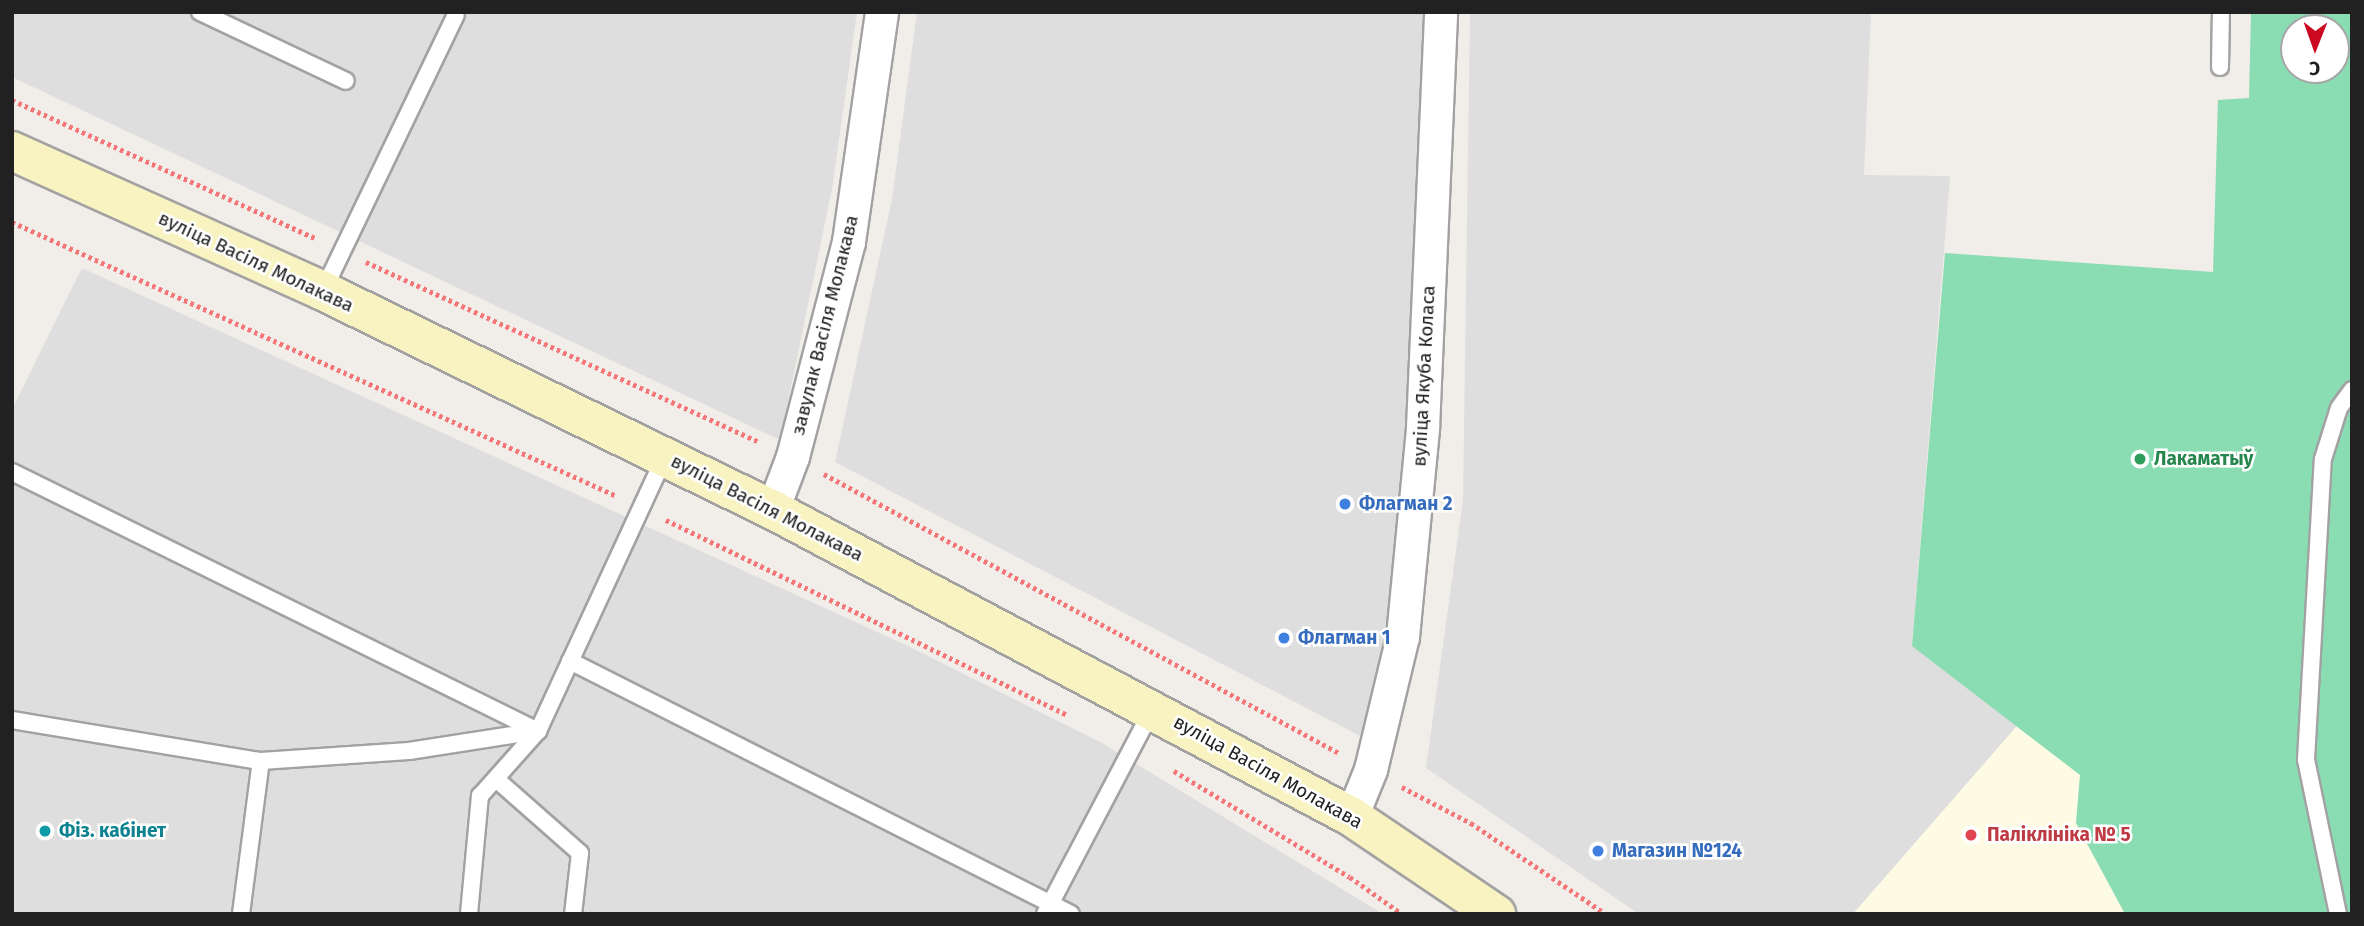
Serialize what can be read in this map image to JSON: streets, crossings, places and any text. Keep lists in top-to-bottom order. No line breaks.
{"streets":{"street":["вуліца Васіля Молакава","завулак Васіля Молакава","вуліца Якуба Коласа"]},"crossings":[["вуліца Васіля Молакава","завулак Васіля Молакава"],["вуліца Васіля Молакава","вуліца Якуба Коласа"]],"places":["Лакаматыў","Флагман 2","Флагман 1","Фіз. кабінет","Паліклініка № 5","Магазин №124"],"north":"bottom"}
